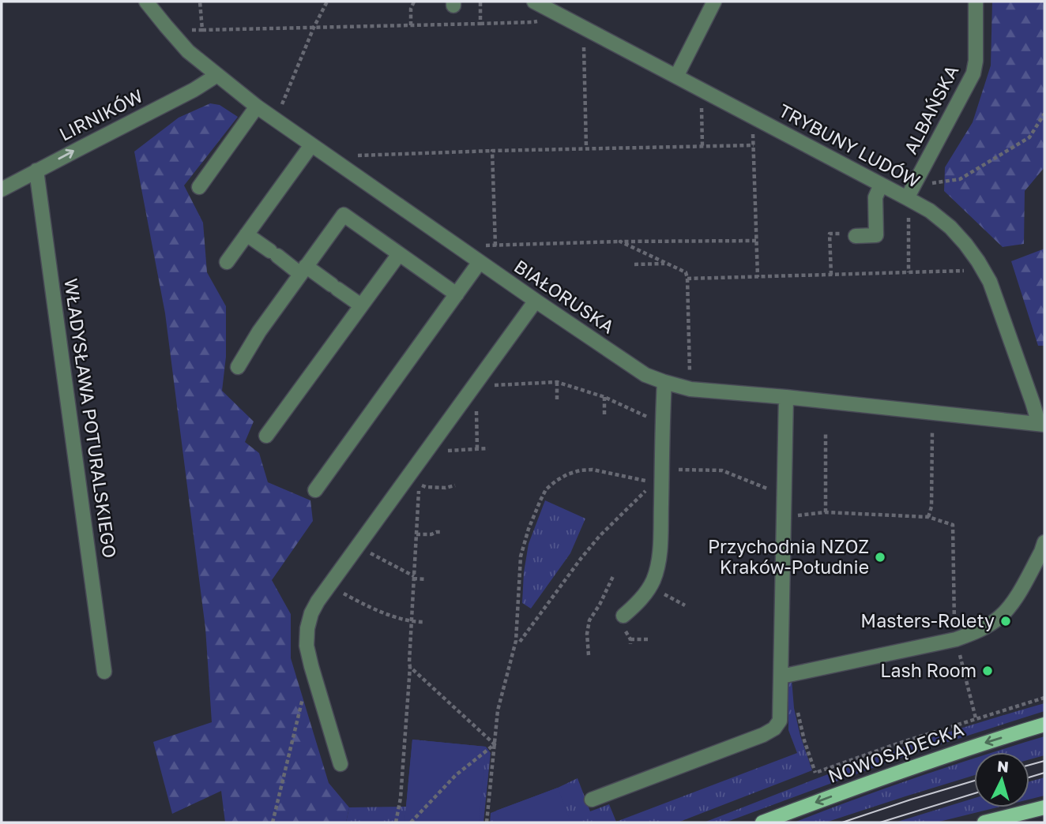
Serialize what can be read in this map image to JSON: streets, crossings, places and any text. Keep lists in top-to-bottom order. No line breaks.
{"streets":{"main road":["NOWOSĄDECKA"],"street":["ALBAŃSKA","LIRNIKÓW","TRYBUNY LUDÓW","BIAŁORUSKA","WŁADYSŁAWA POTURALSKIEGO"]},"crossings":[["ALBAŃSKA","TRYBUNY LUDÓW"],["LIRNIKÓW","BIAŁORUSKA"],["LIRNIKÓW","WŁADYSŁAWA POTURALSKIEGO"],["TRYBUNY LUDÓW","BIAŁORUSKA"]],"one_way":["LIRNIKÓW","NOWOSĄDECKA"],"places":["Przychodnia NZOZ Kraków-Południe","Masters-Rolety","Lash Room"],"north":"top"}
